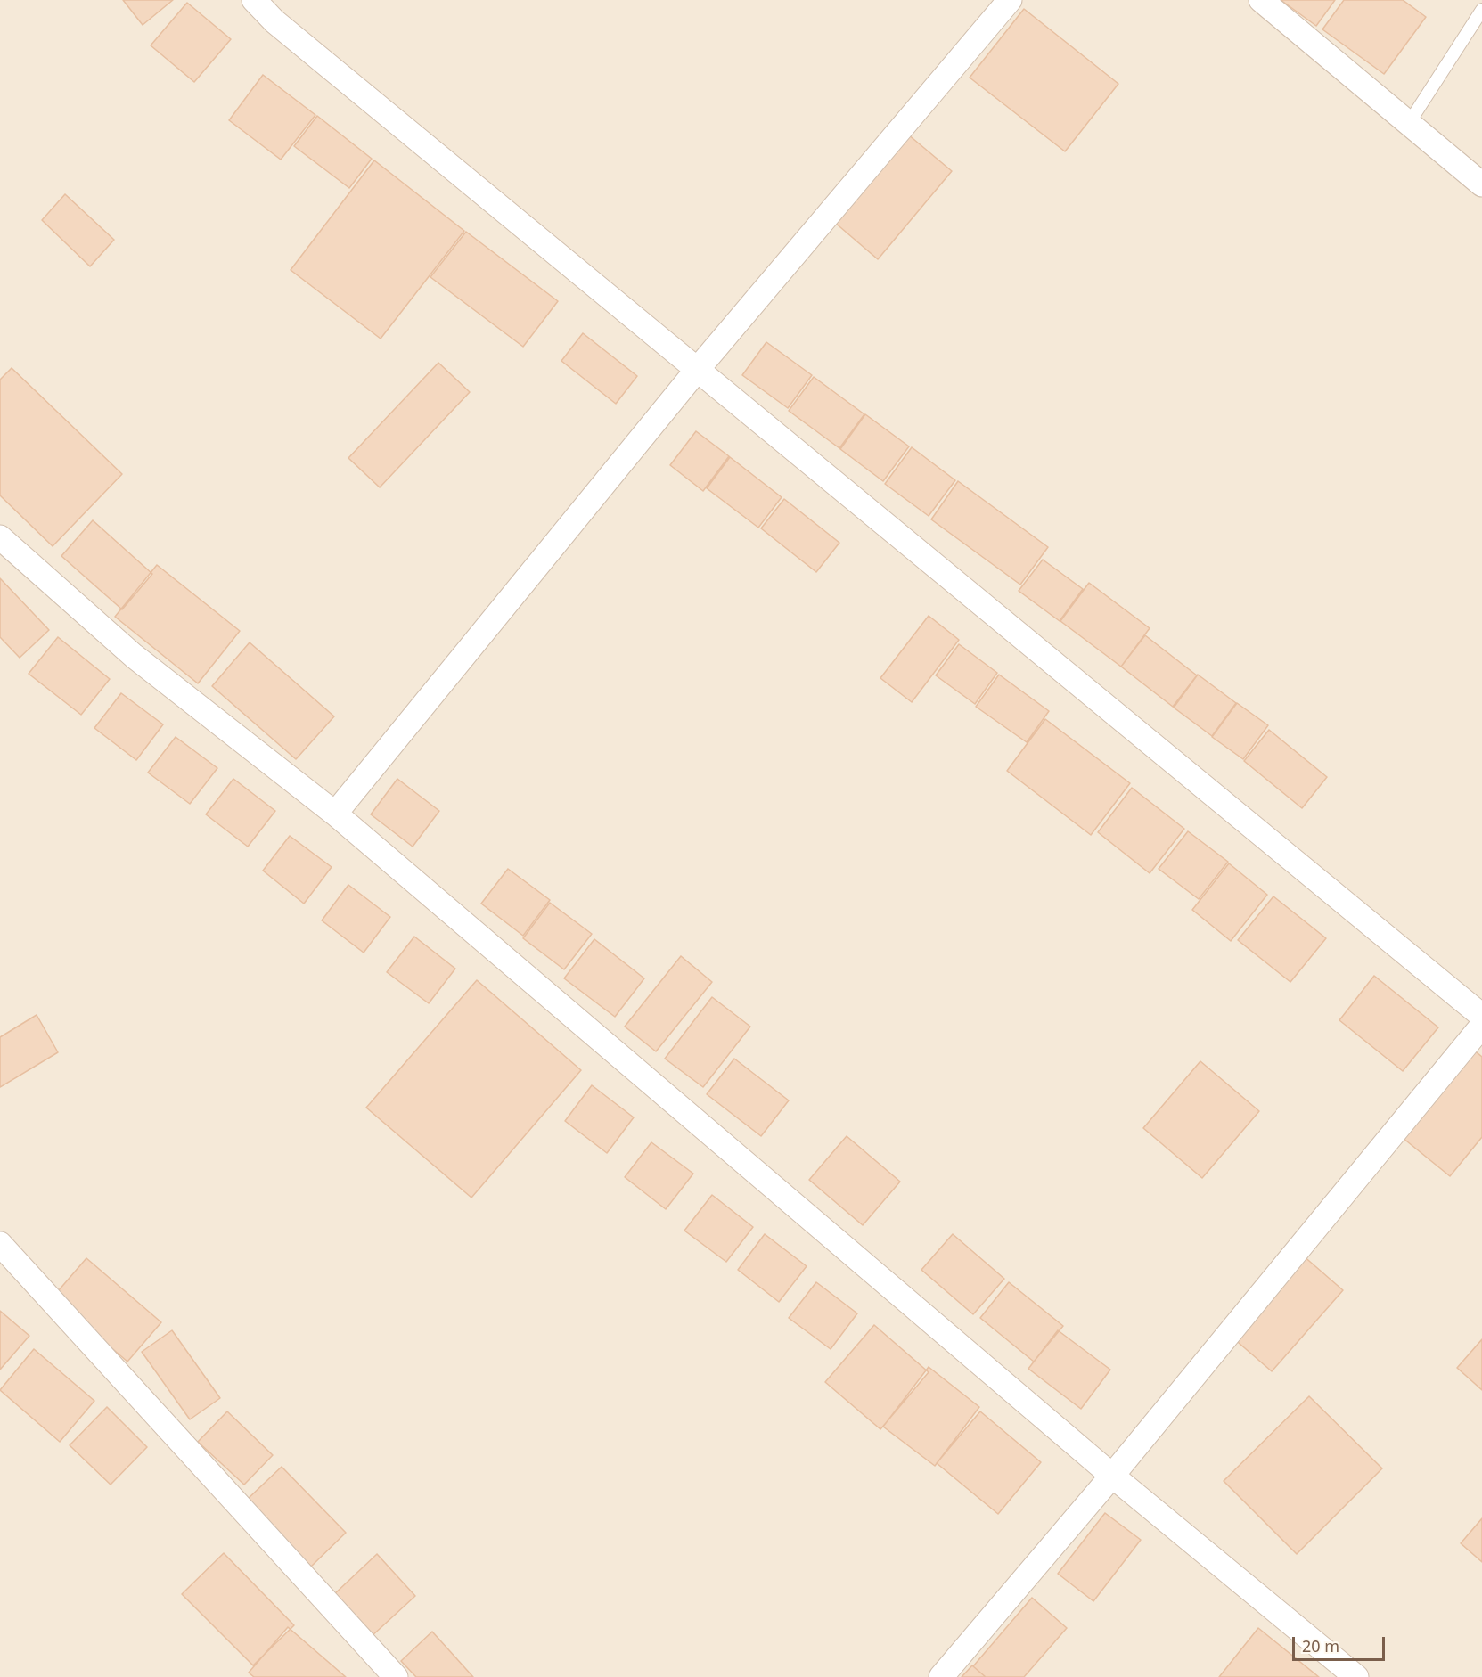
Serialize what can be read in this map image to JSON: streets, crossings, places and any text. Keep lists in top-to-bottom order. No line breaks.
{"scale_bar":"20 m"}
